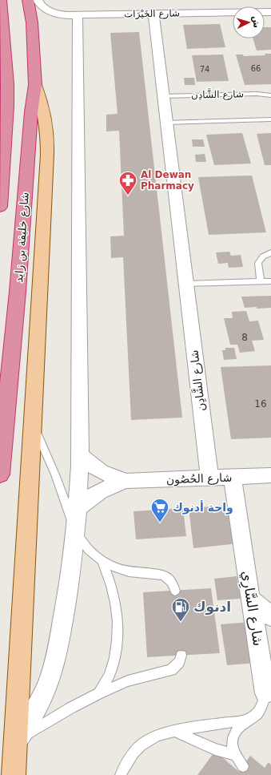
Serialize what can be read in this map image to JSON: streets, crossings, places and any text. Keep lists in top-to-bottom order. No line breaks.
{"streets":{"highway":["شارع خليفة بن زايد"],"street":["شارع الخَيْرَات","شارع الشَّادِن","شارع الحُصُون","شارع السَّارِي"]},"crossings":[["شارع الخَيْرَات","شارع الشَّادِن"],["شارع الشَّادِن","شارع الحُصُون"],["شارع الحُصُون","شارع السَّارِي"]],"places":{"pharmacy":["Al Dewan Pharmacy"],"supermarket":["واحة أدنوك"],"fuel station":["ادنوك"]},"house_numbers":["66","74","8","16"],"north":"right"}
